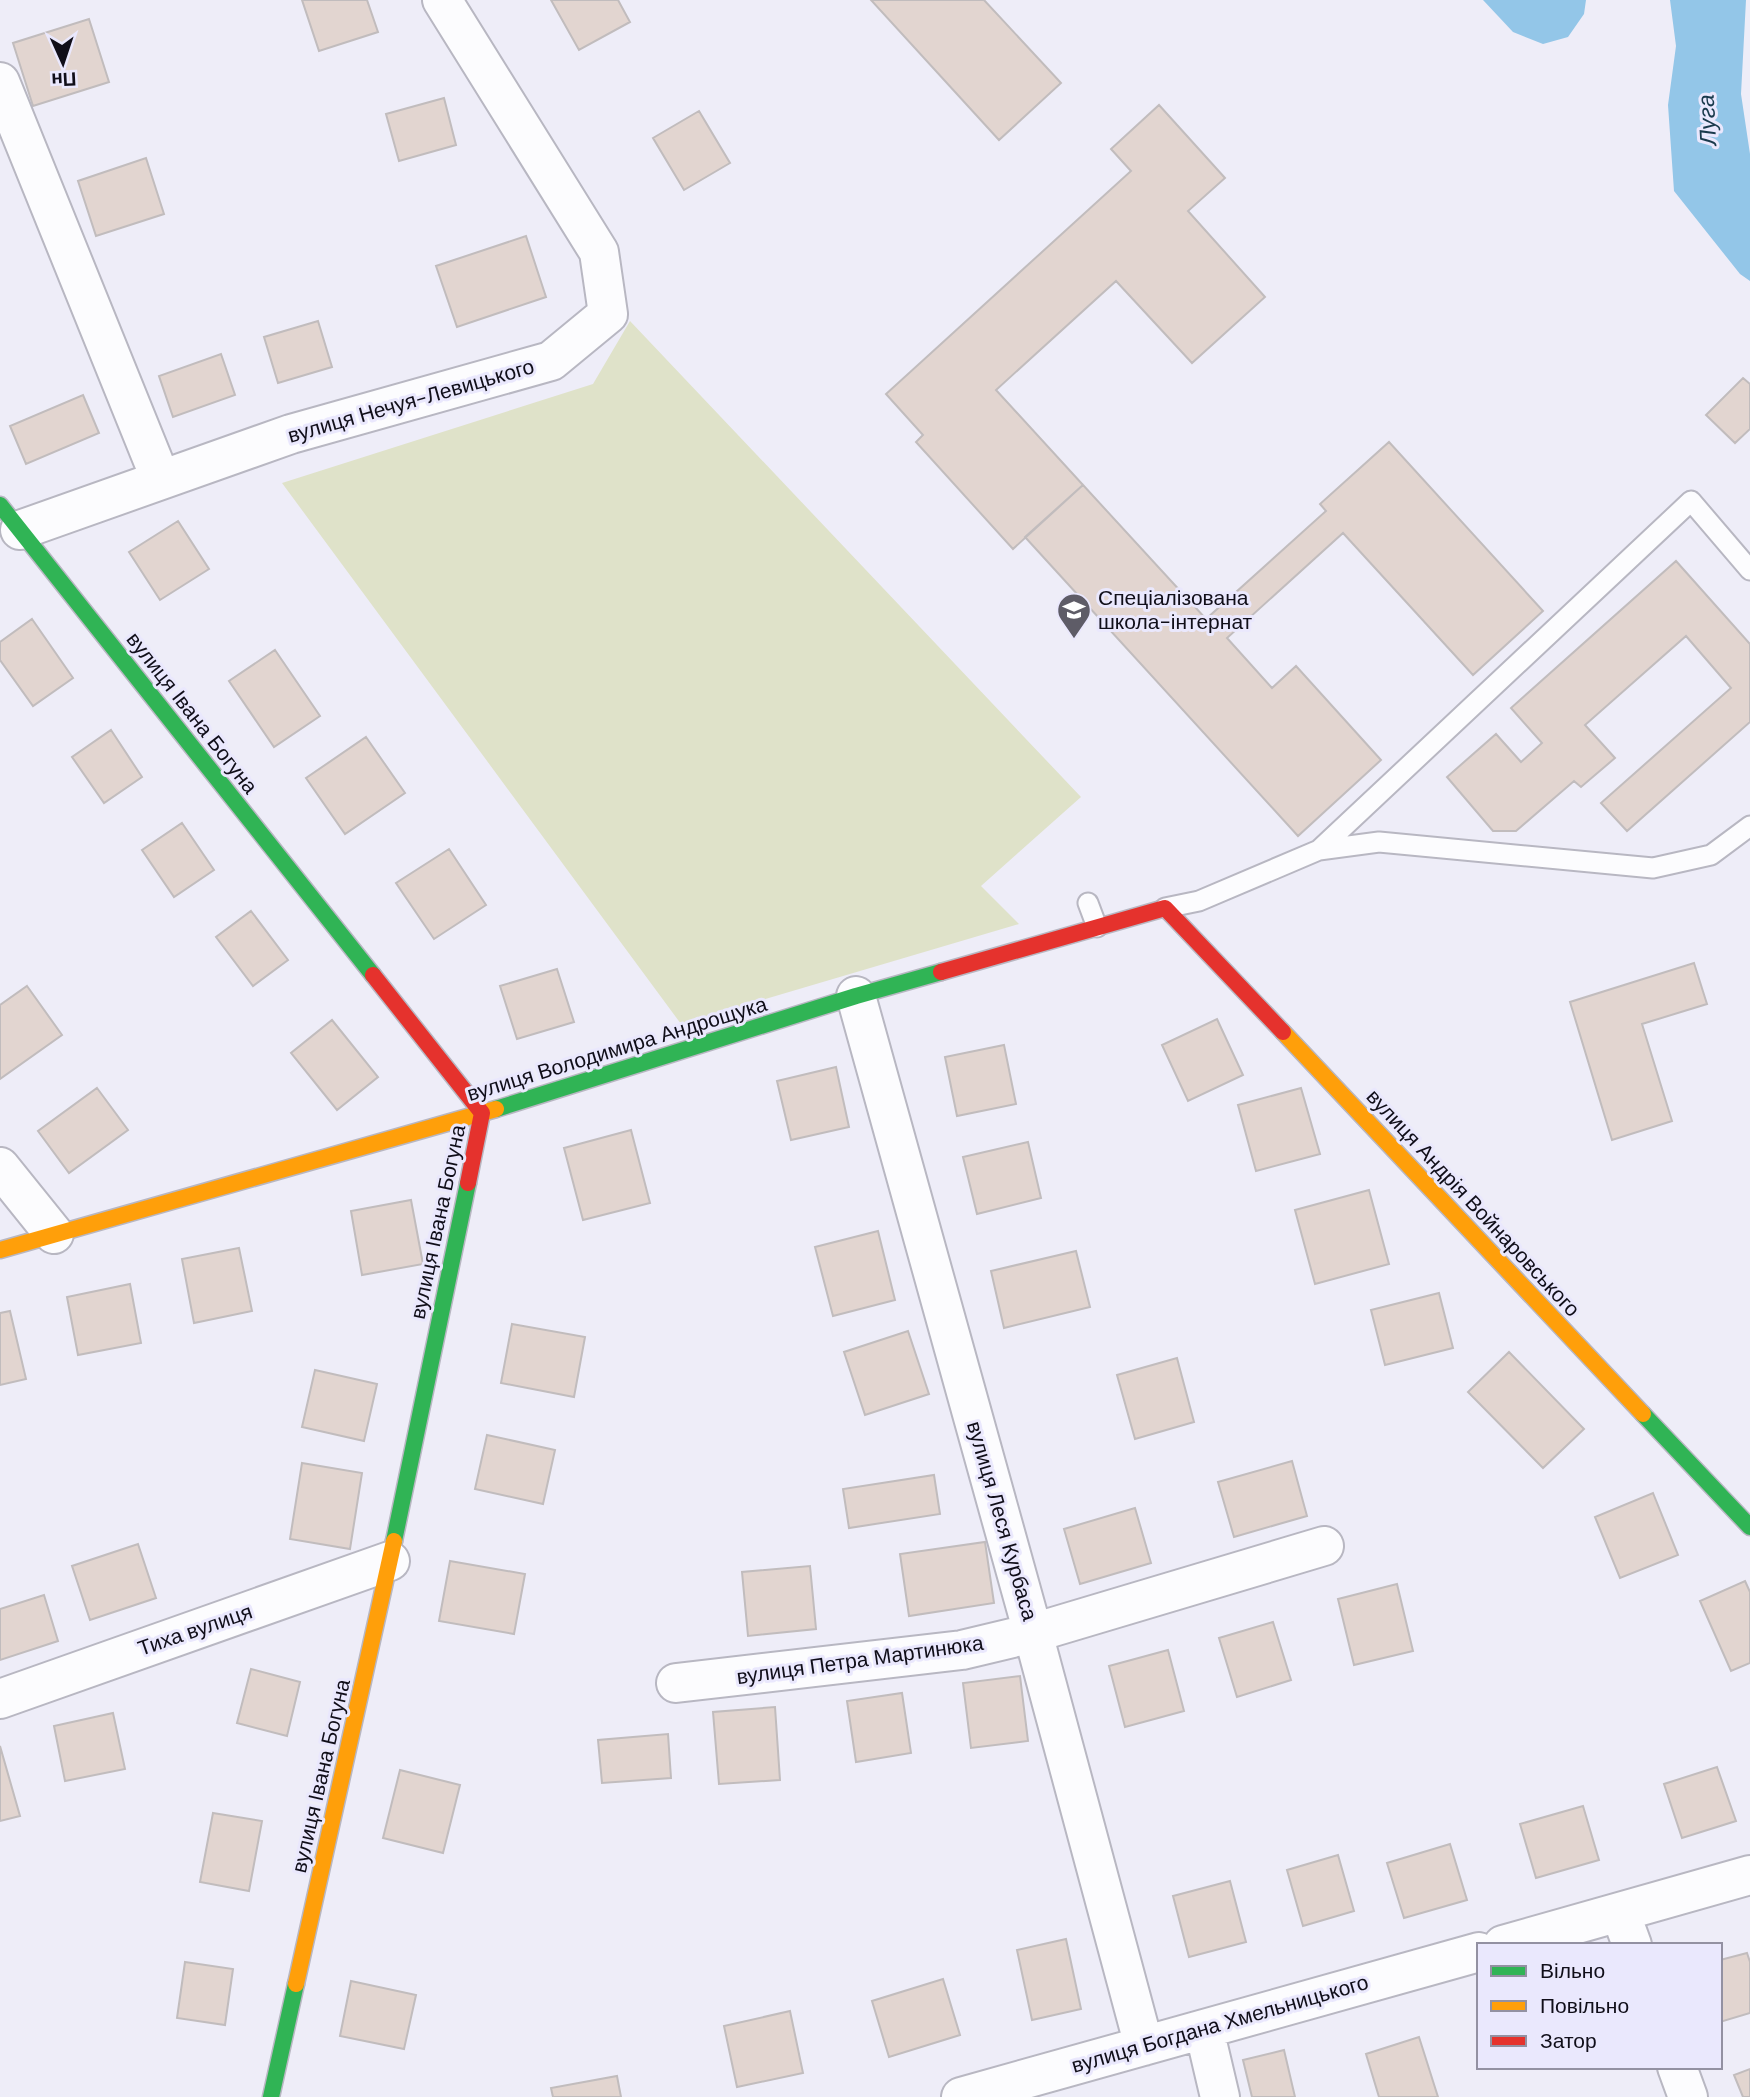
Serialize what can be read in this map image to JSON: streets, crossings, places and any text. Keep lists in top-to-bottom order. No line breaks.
{"streets":{"street":["вулиця Нечуя-Левицького","вулиця Івана Богуна","вулиця Володимира Андрощука","вулиця Андрія Войнаровського","вулиця Леся Курбаса","Тиха вулиця","вулиця Петра Мартинюка","вулиця Богдана Хмельницького"]},"crossings":[["вулиця Нечуя-Левицького","вулиця Івана Богуна"],["вулиця Івана Богуна","вулиця Володимира Андрощука"],["вулиця Івана Богуна","Тиха вулиця"],["вулиця Володимира Андрощука","вулиця Андрія Войнаровського"],["вулиця Володимира Андрощука","вулиця Леся Курбаса"],["вулиця Леся Курбаса","вулиця Петра Мартинюка"],["вулиця Леся Курбаса","вулиця Богдана Хмельницького"]],"water":["Луга"],"places":{"school or university":["Спеціалізована школа-інтернат"]},"legend":["Вільно","Повільно","Затор"],"north":"bottom"}
